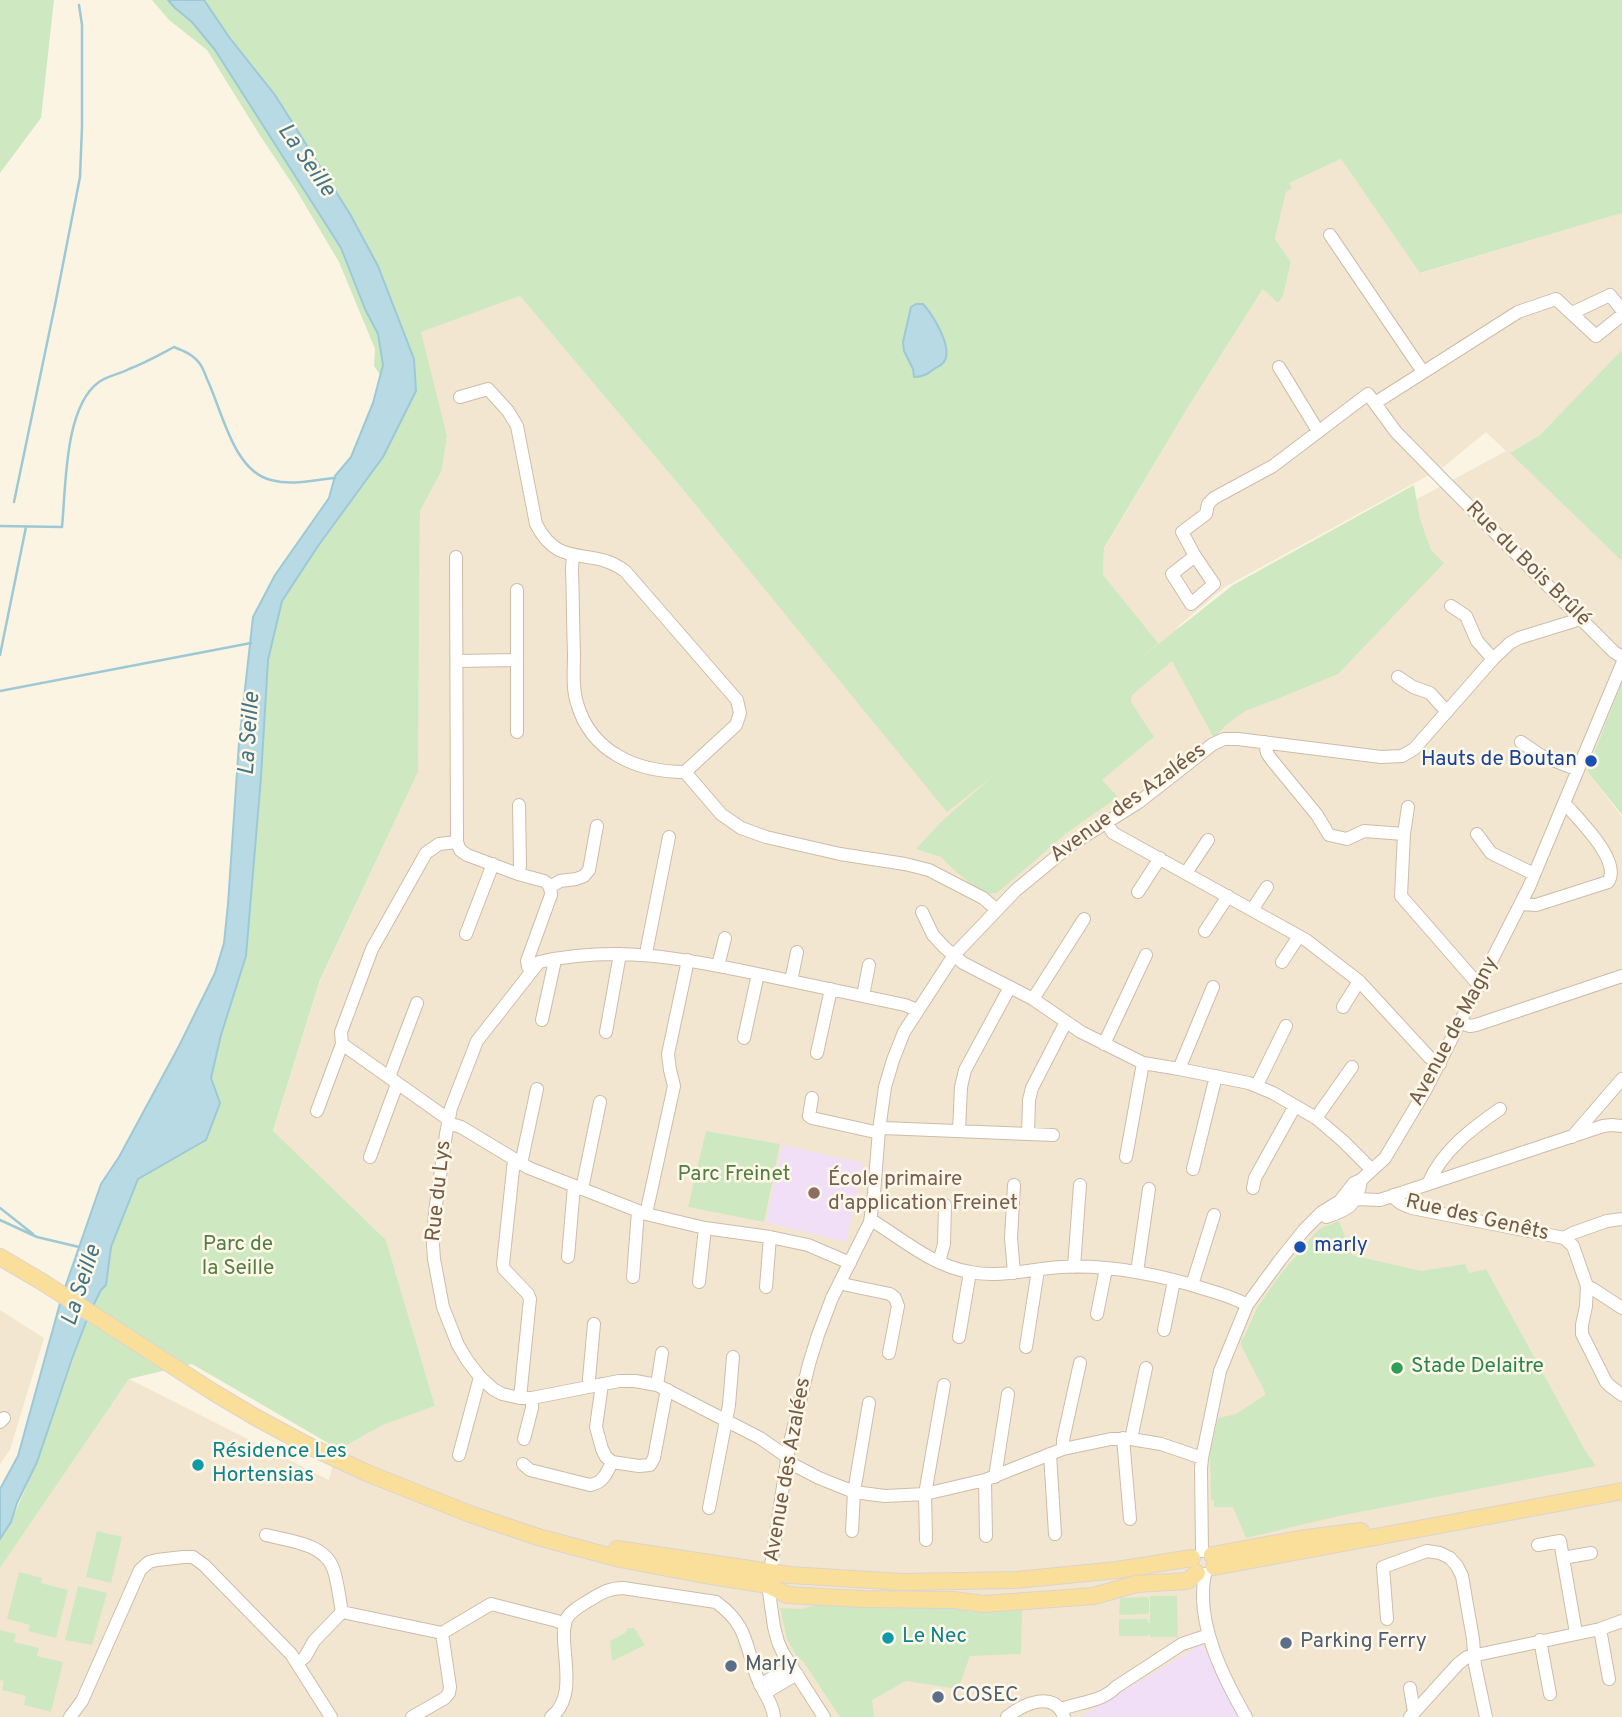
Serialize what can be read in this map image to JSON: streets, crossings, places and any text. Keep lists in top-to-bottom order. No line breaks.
{"streets":{"street":["Rue du Bois Brûlé","Avenue des Azalées","Avenue de Magny","Rue du Lys","Rue des Genêts"]},"crossings":[["Rue du Bois Brûlé","Avenue des Azalées"]],"water":["La Seille"],"parks":["Parc Freinet","Parc de la Seille"],"places":["Hauts de Boutan","École primaire d'application Freinet","marly","Stade Delaitre","Résidence Les Hortensias","Le Nec","Parking Ferry","Marly","COSEC"]}
